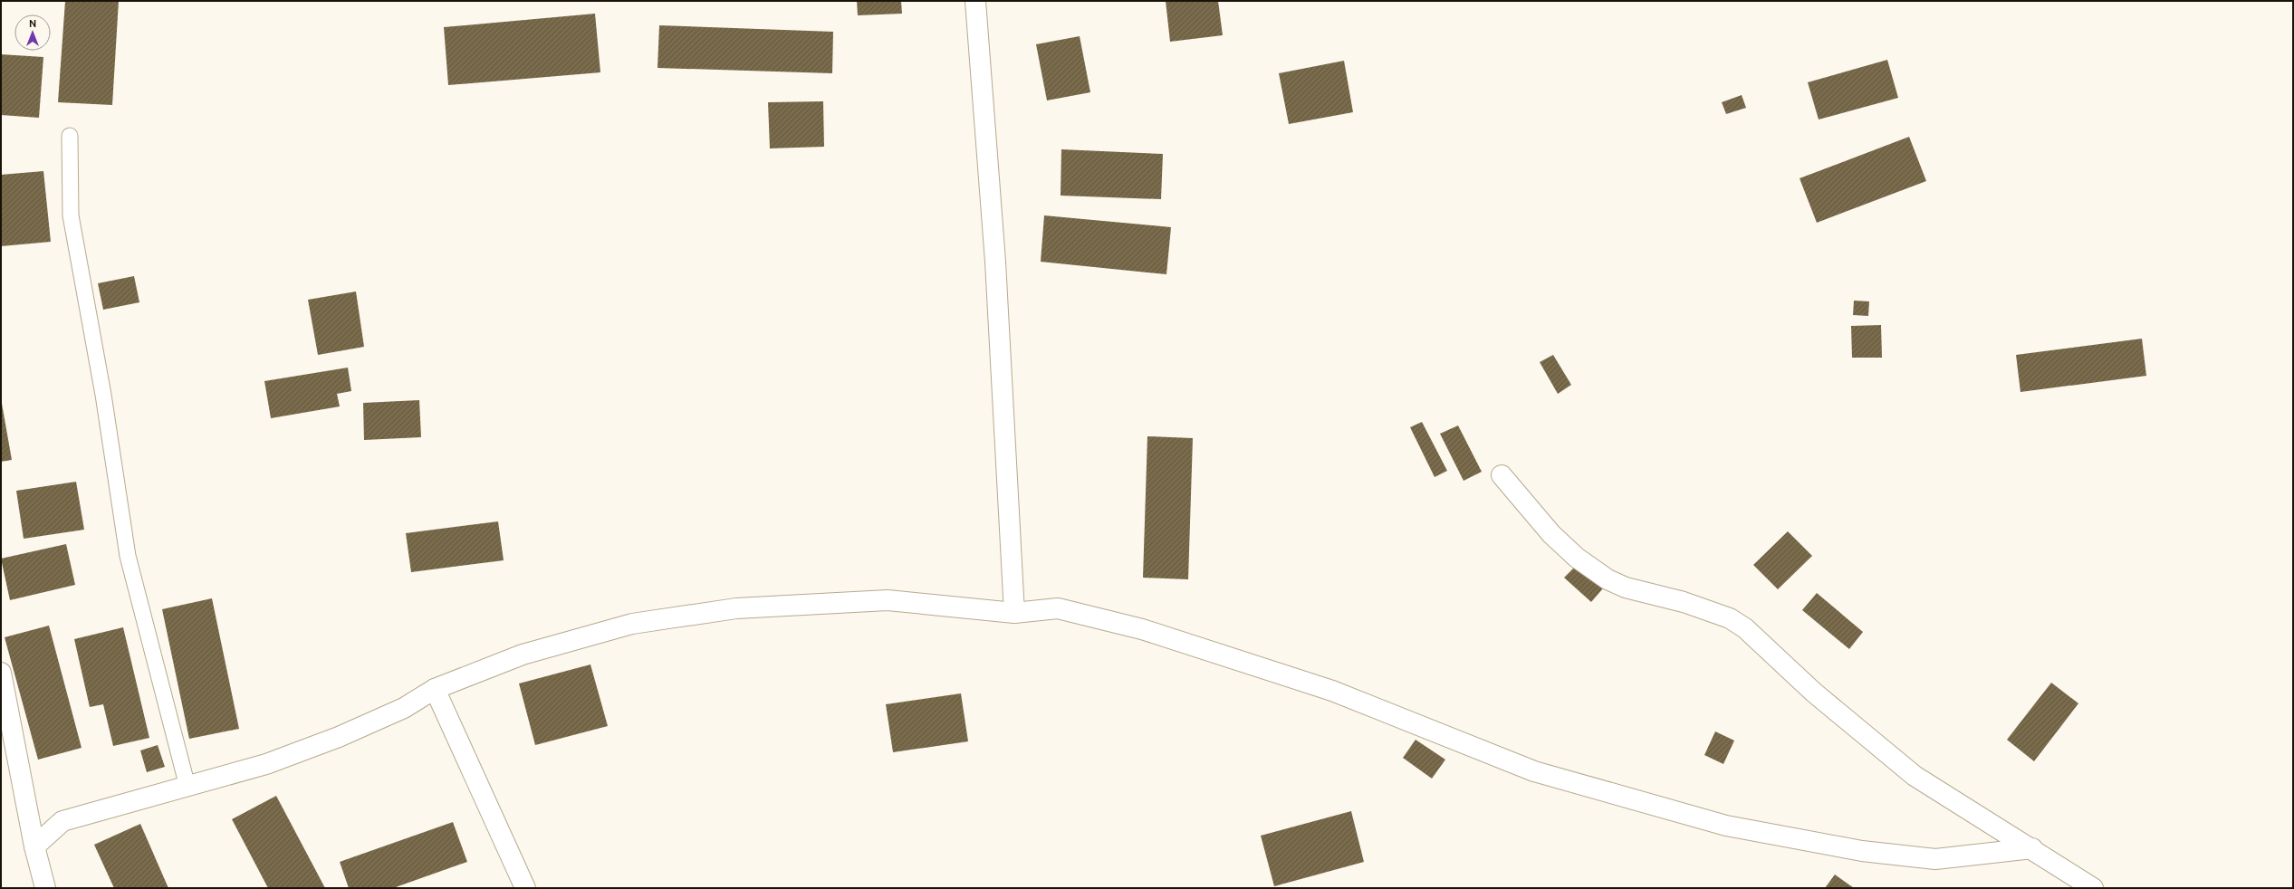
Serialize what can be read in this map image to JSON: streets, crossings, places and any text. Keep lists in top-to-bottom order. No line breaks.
{"north":"top"}
